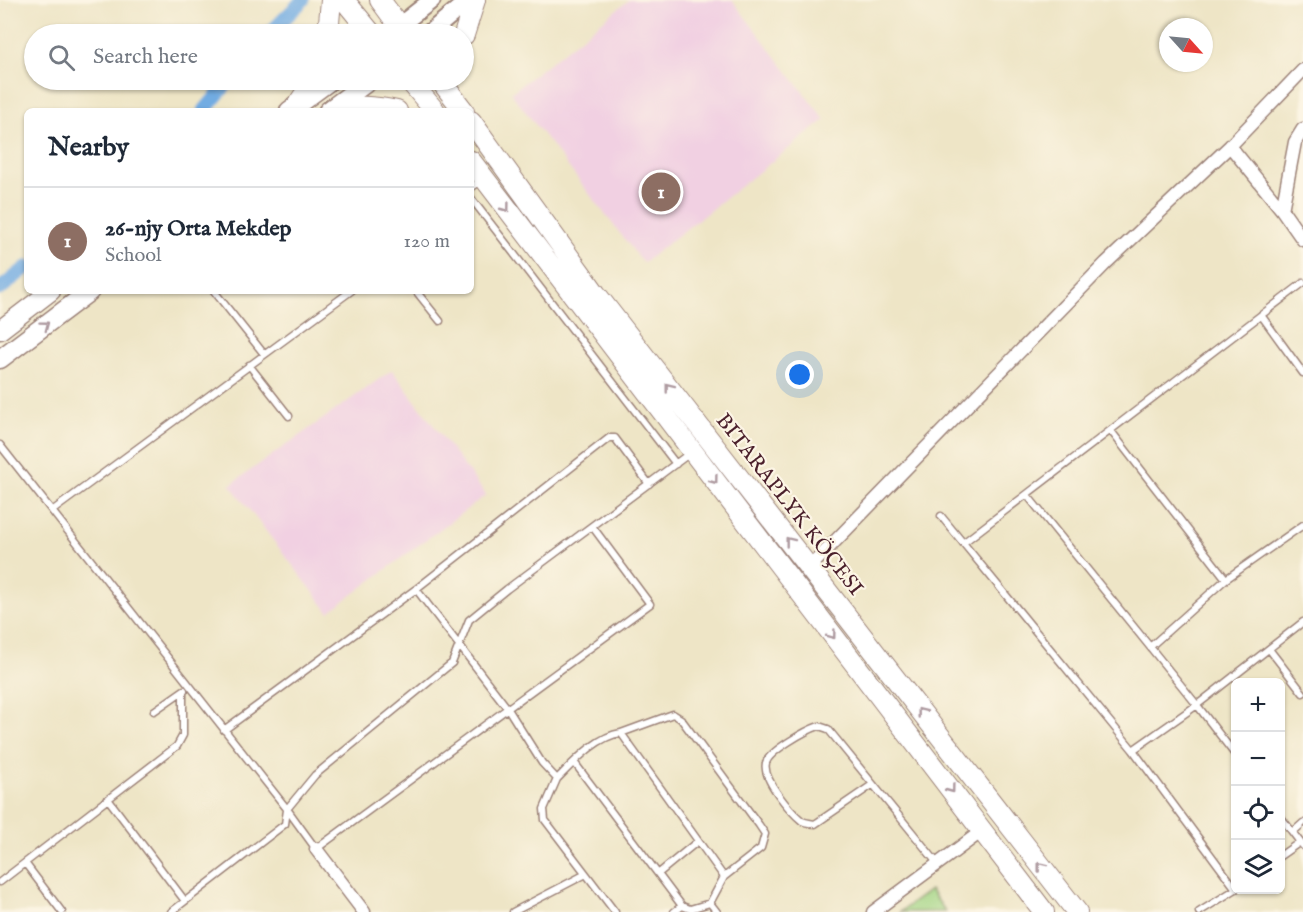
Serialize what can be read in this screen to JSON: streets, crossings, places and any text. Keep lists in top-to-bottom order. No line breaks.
{"streets":{"highway":["BITARAPLYK KÖÇESI"]},"north":"bottom right","page":{"search":"Search here","heading":"Nearby","pins":"1","list":[{"mark":"1","name":"26-njy Orta Mekdep","note":"School","value":"120 m"}],"map_buttons":["+","−"]}}
